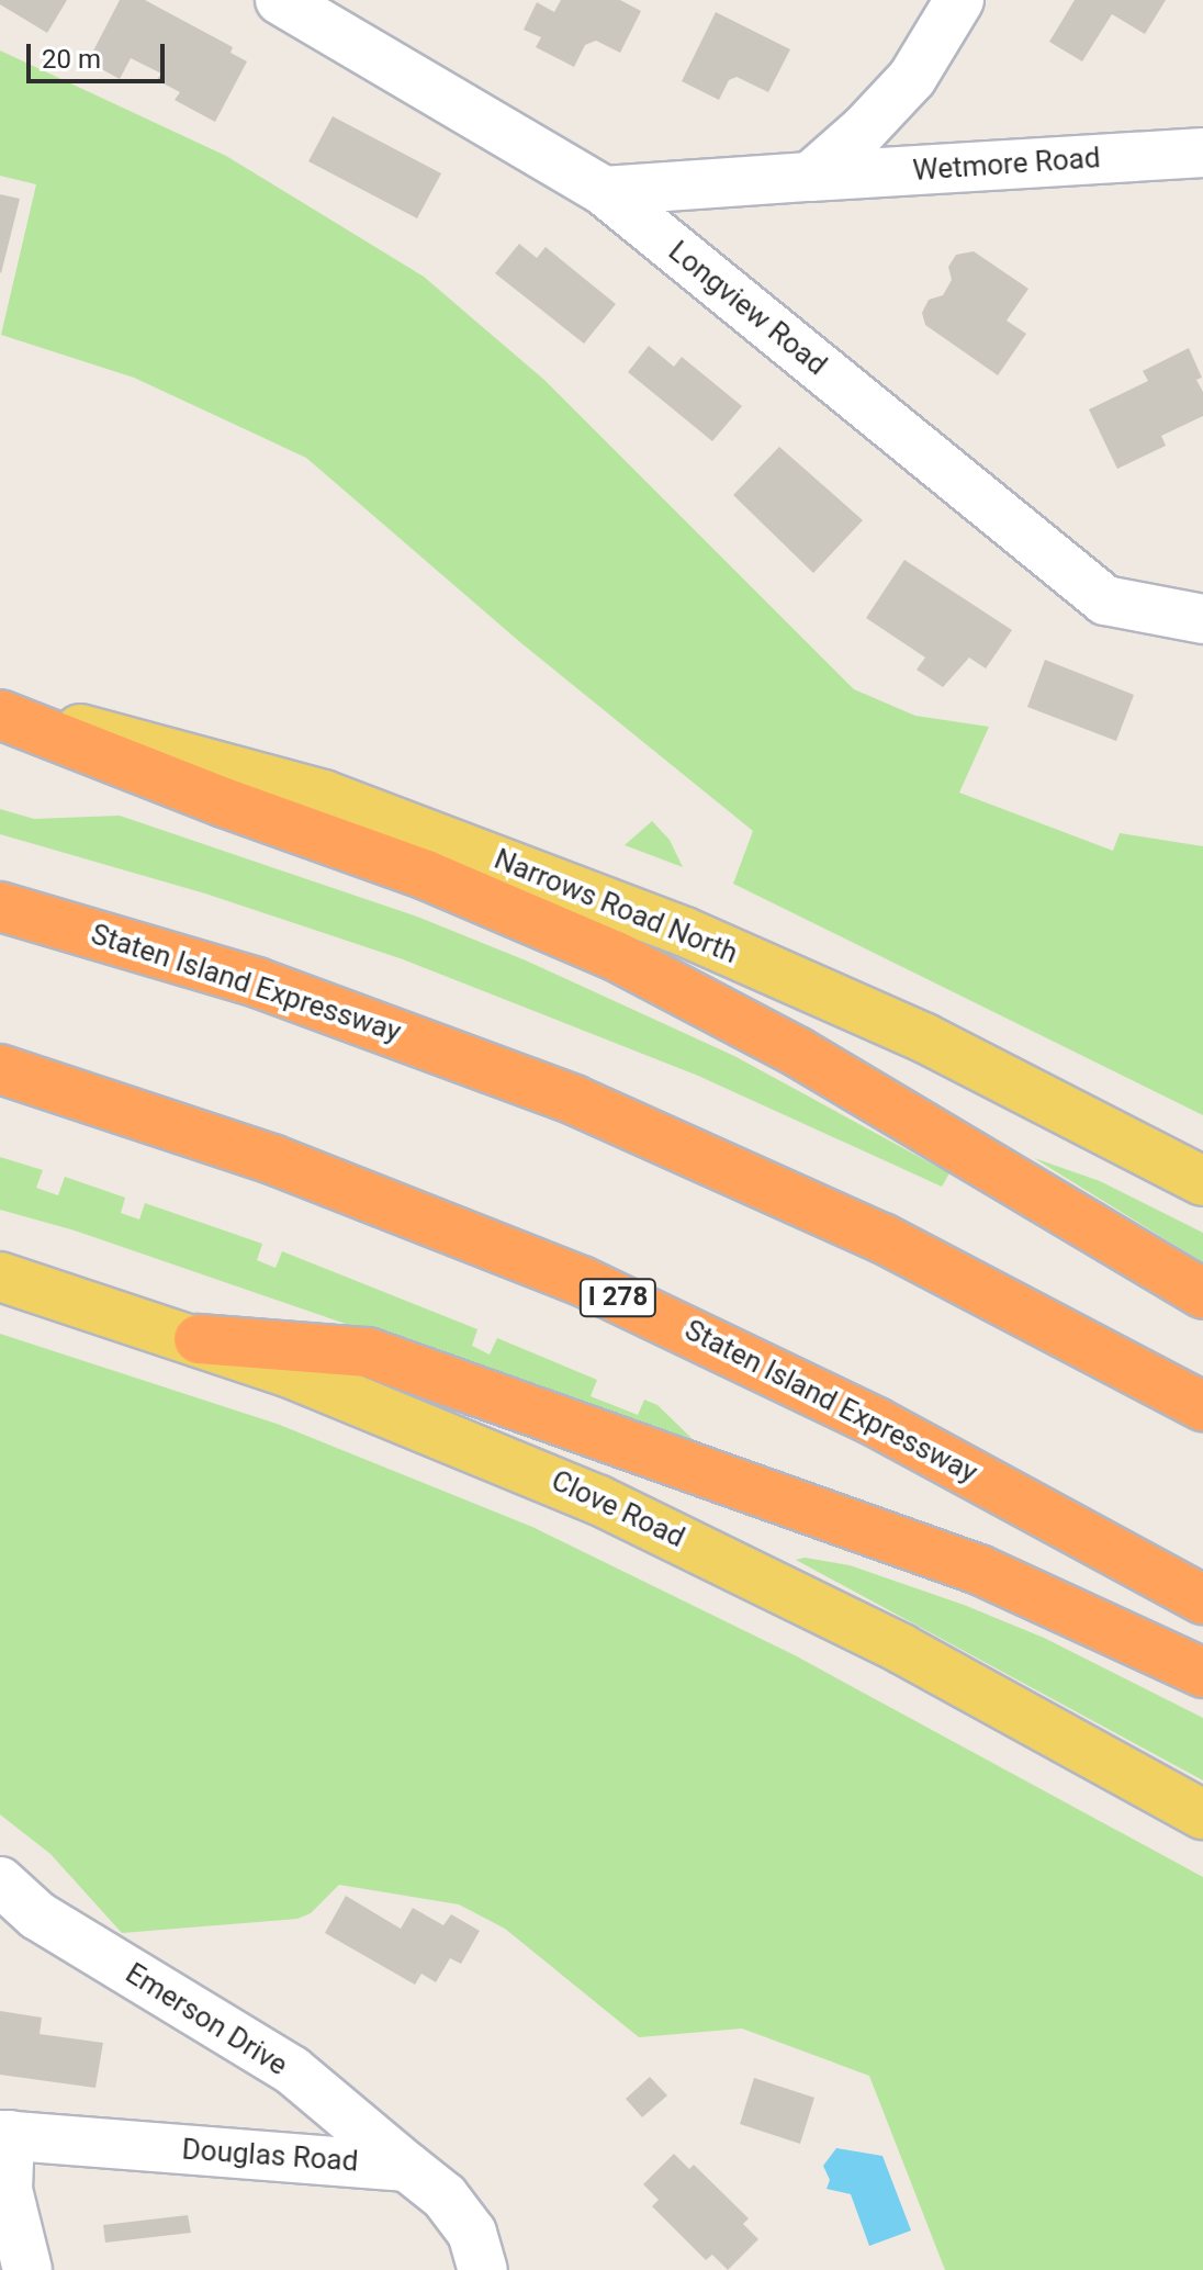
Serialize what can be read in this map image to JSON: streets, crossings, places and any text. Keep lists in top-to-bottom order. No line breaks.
{"streets":{"highway":["Staten Island Expressway","I 278"],"main road":["Narrows Road North","Clove Road"],"street":["Wetmore Road","Longview Road","Emerson Drive","Douglas Road"]},"crossings":[["Wetmore Road","Longview Road"],["Emerson Drive","Douglas Road"]],"scale_bar":"20 m"}
